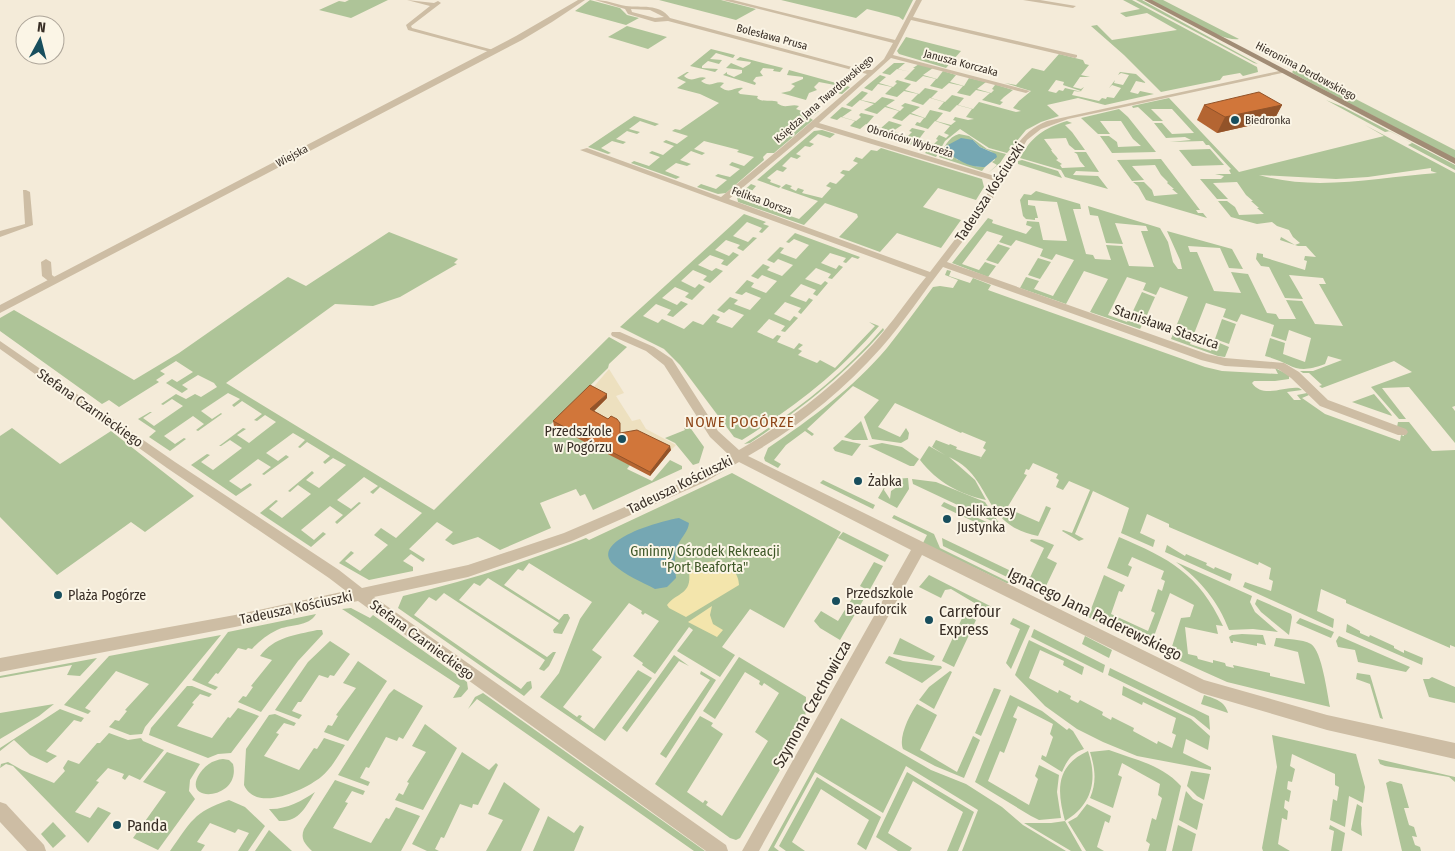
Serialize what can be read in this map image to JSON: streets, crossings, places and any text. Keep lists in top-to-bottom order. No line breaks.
{"streets":{"main road":["Hieronima Derdowskiego"],"street":["Bolesława Prusa","Janusza Korczaka","Księdza Jana Twardowskiego","Obrońców Wybrzeża","Wiejska","Tadeusza Kościuszki","Feliksa Dorsza","Stanisława Staszica","Stefana Czarnieckiego","Ignacego Jana Paderewskiego","Szymona Czechowicza"]},"crossings":[["Bolesława Prusa","Księdza Jana Twardowskiego"],["Janusza Korczaka","Księdza Jana Twardowskiego"],["Hieronima Derdowskiego","Tadeusza Kościuszki"],["Księdza Jana Twardowskiego","Obrońców Wybrzeża"],["Księdza Jana Twardowskiego","Feliksa Dorsza"],["Obrońców Wybrzeża","Tadeusza Kościuszki"],["Tadeusza Kościuszki","Feliksa Dorsza"],["Tadeusza Kościuszki","Stanisława Staszica"],["Tadeusza Kościuszki","Stefana Czarnieckiego"],["Tadeusza Kościuszki","Ignacego Jana Paderewskiego"],["Ignacego Jana Paderewskiego","Szymona Czechowicza"]],"districts":["NOWE POGÓRZE"],"parks":["Gminny Ośrodek Rekreacji \"Port Beaforta\""],"places":["Biedronka","Przedszkole w Pogórzu","Żabka","Delikatesy Justynka","Plaża Pogórze","Przedszkole Beauforcik","Carrefour Express","Panda"],"north":"top"}
